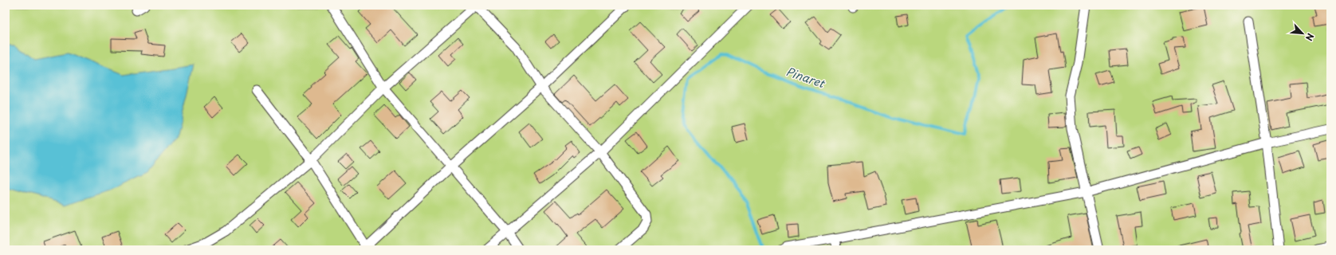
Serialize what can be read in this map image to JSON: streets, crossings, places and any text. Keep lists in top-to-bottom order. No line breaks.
{"water":["Pinaret"],"north":"bottom right"}
